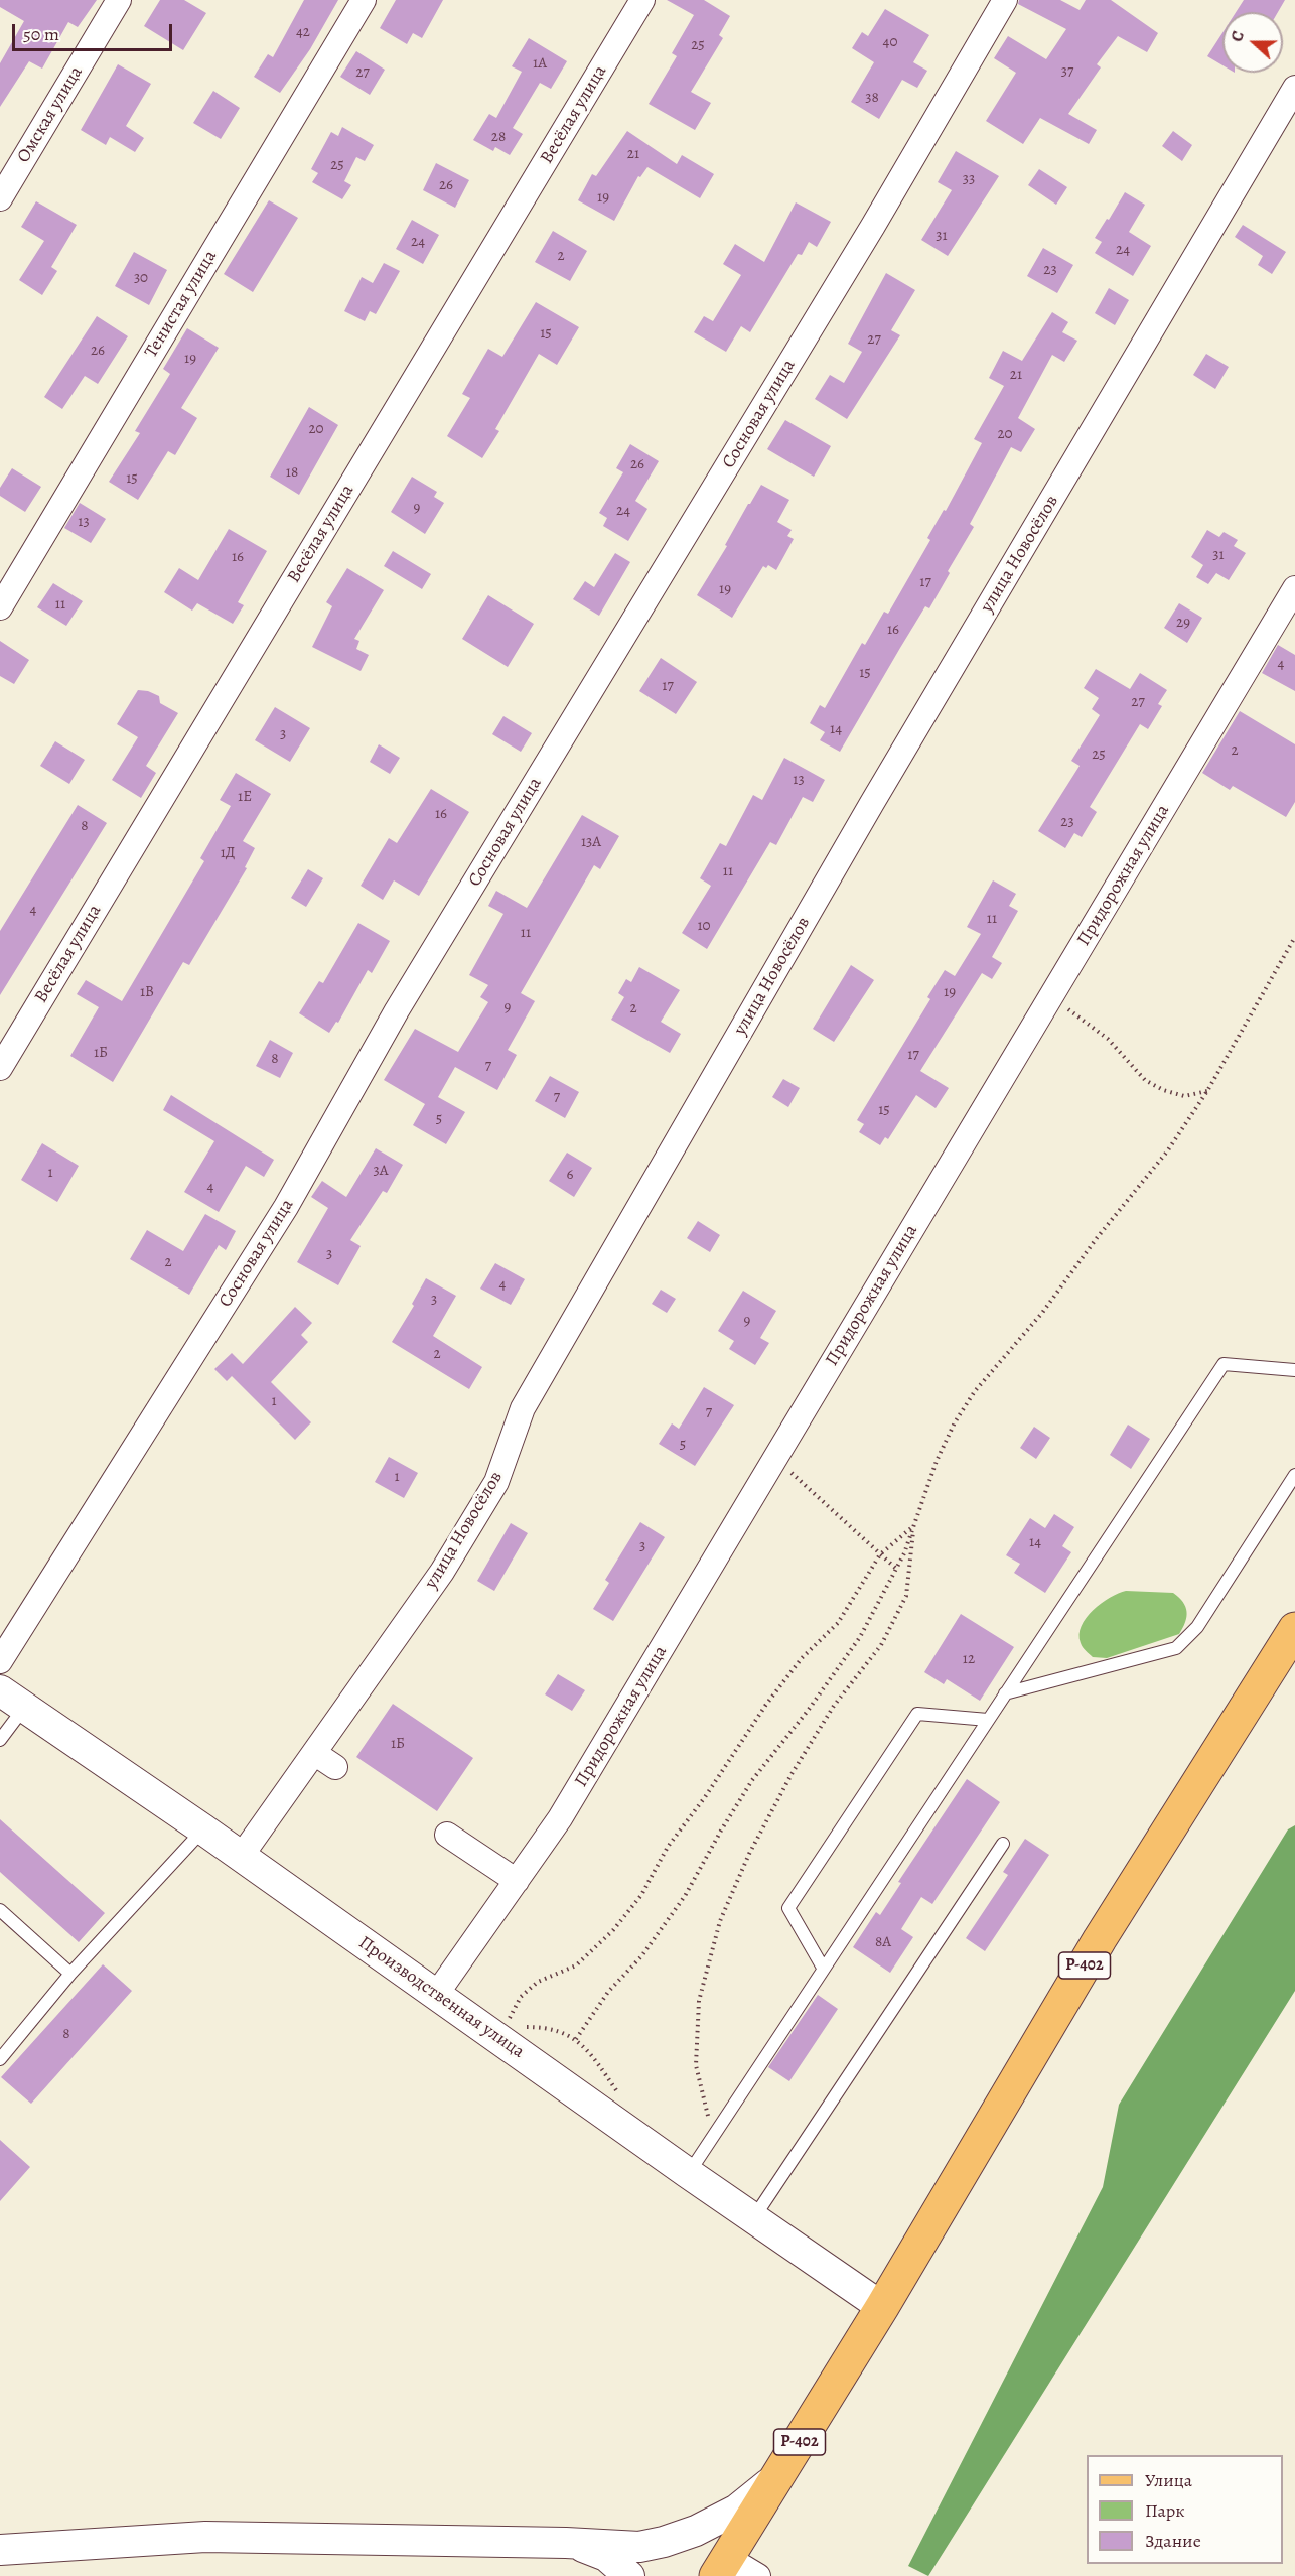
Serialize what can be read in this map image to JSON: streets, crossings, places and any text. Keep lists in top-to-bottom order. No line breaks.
{"streets":{"main road":["Р-402"],"street":["Омская улица","Весёлая улица","Тенистая улица","Сосновая улица","улица Новосёлов","Придорожная улица","Производственная улица"]},"crossings":[["улица Новосёлов","Производственная улица"],["Придорожная улица","Производственная улица"],["Р-402","Производственная улица"]],"house_numbers":["42","40","25","1А","37","27","38","28","21","25","33","26","19","31","24","24","2","23","30","15","27","26","19","21","20","20","26","18","15","9","24","13","31","16","17","19","11","29","16","4","15","17","27","14","3","2","25","13","1Е","16","23","8","13А","1Д","11","4","11","10","11","1В","19","9","2","1Б","17","8","7","7","15","5","3А","1","6","4","3","2","4","3","9","2","1","7","5","1","14","3","12","1Б","8А","8"],"legend":["Улица","Парк","Здание"],"scale_bar":"50 m","north":"left"}
